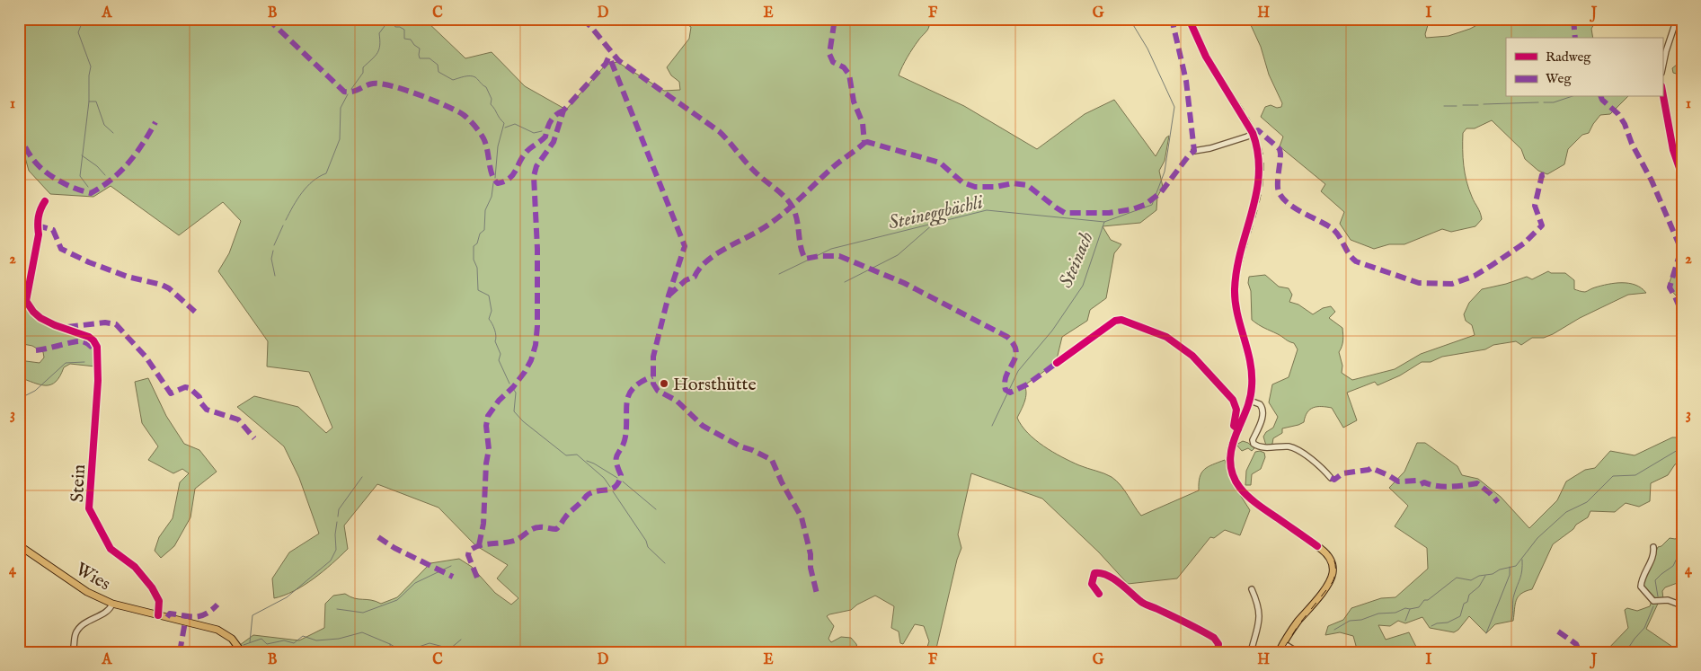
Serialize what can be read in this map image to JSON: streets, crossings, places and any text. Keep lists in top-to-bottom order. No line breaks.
{"streets":{"main road":["Wies"],"street":["Stein"]},"water":["Steineggbächli","Steinach"],"places":["Horsthütte"],"legend":["Radweg","Weg"],"grid":{"columns":["A","B","C","D","E","F","G","H","I","J"],"rows":["1","2","3","4"]}}
